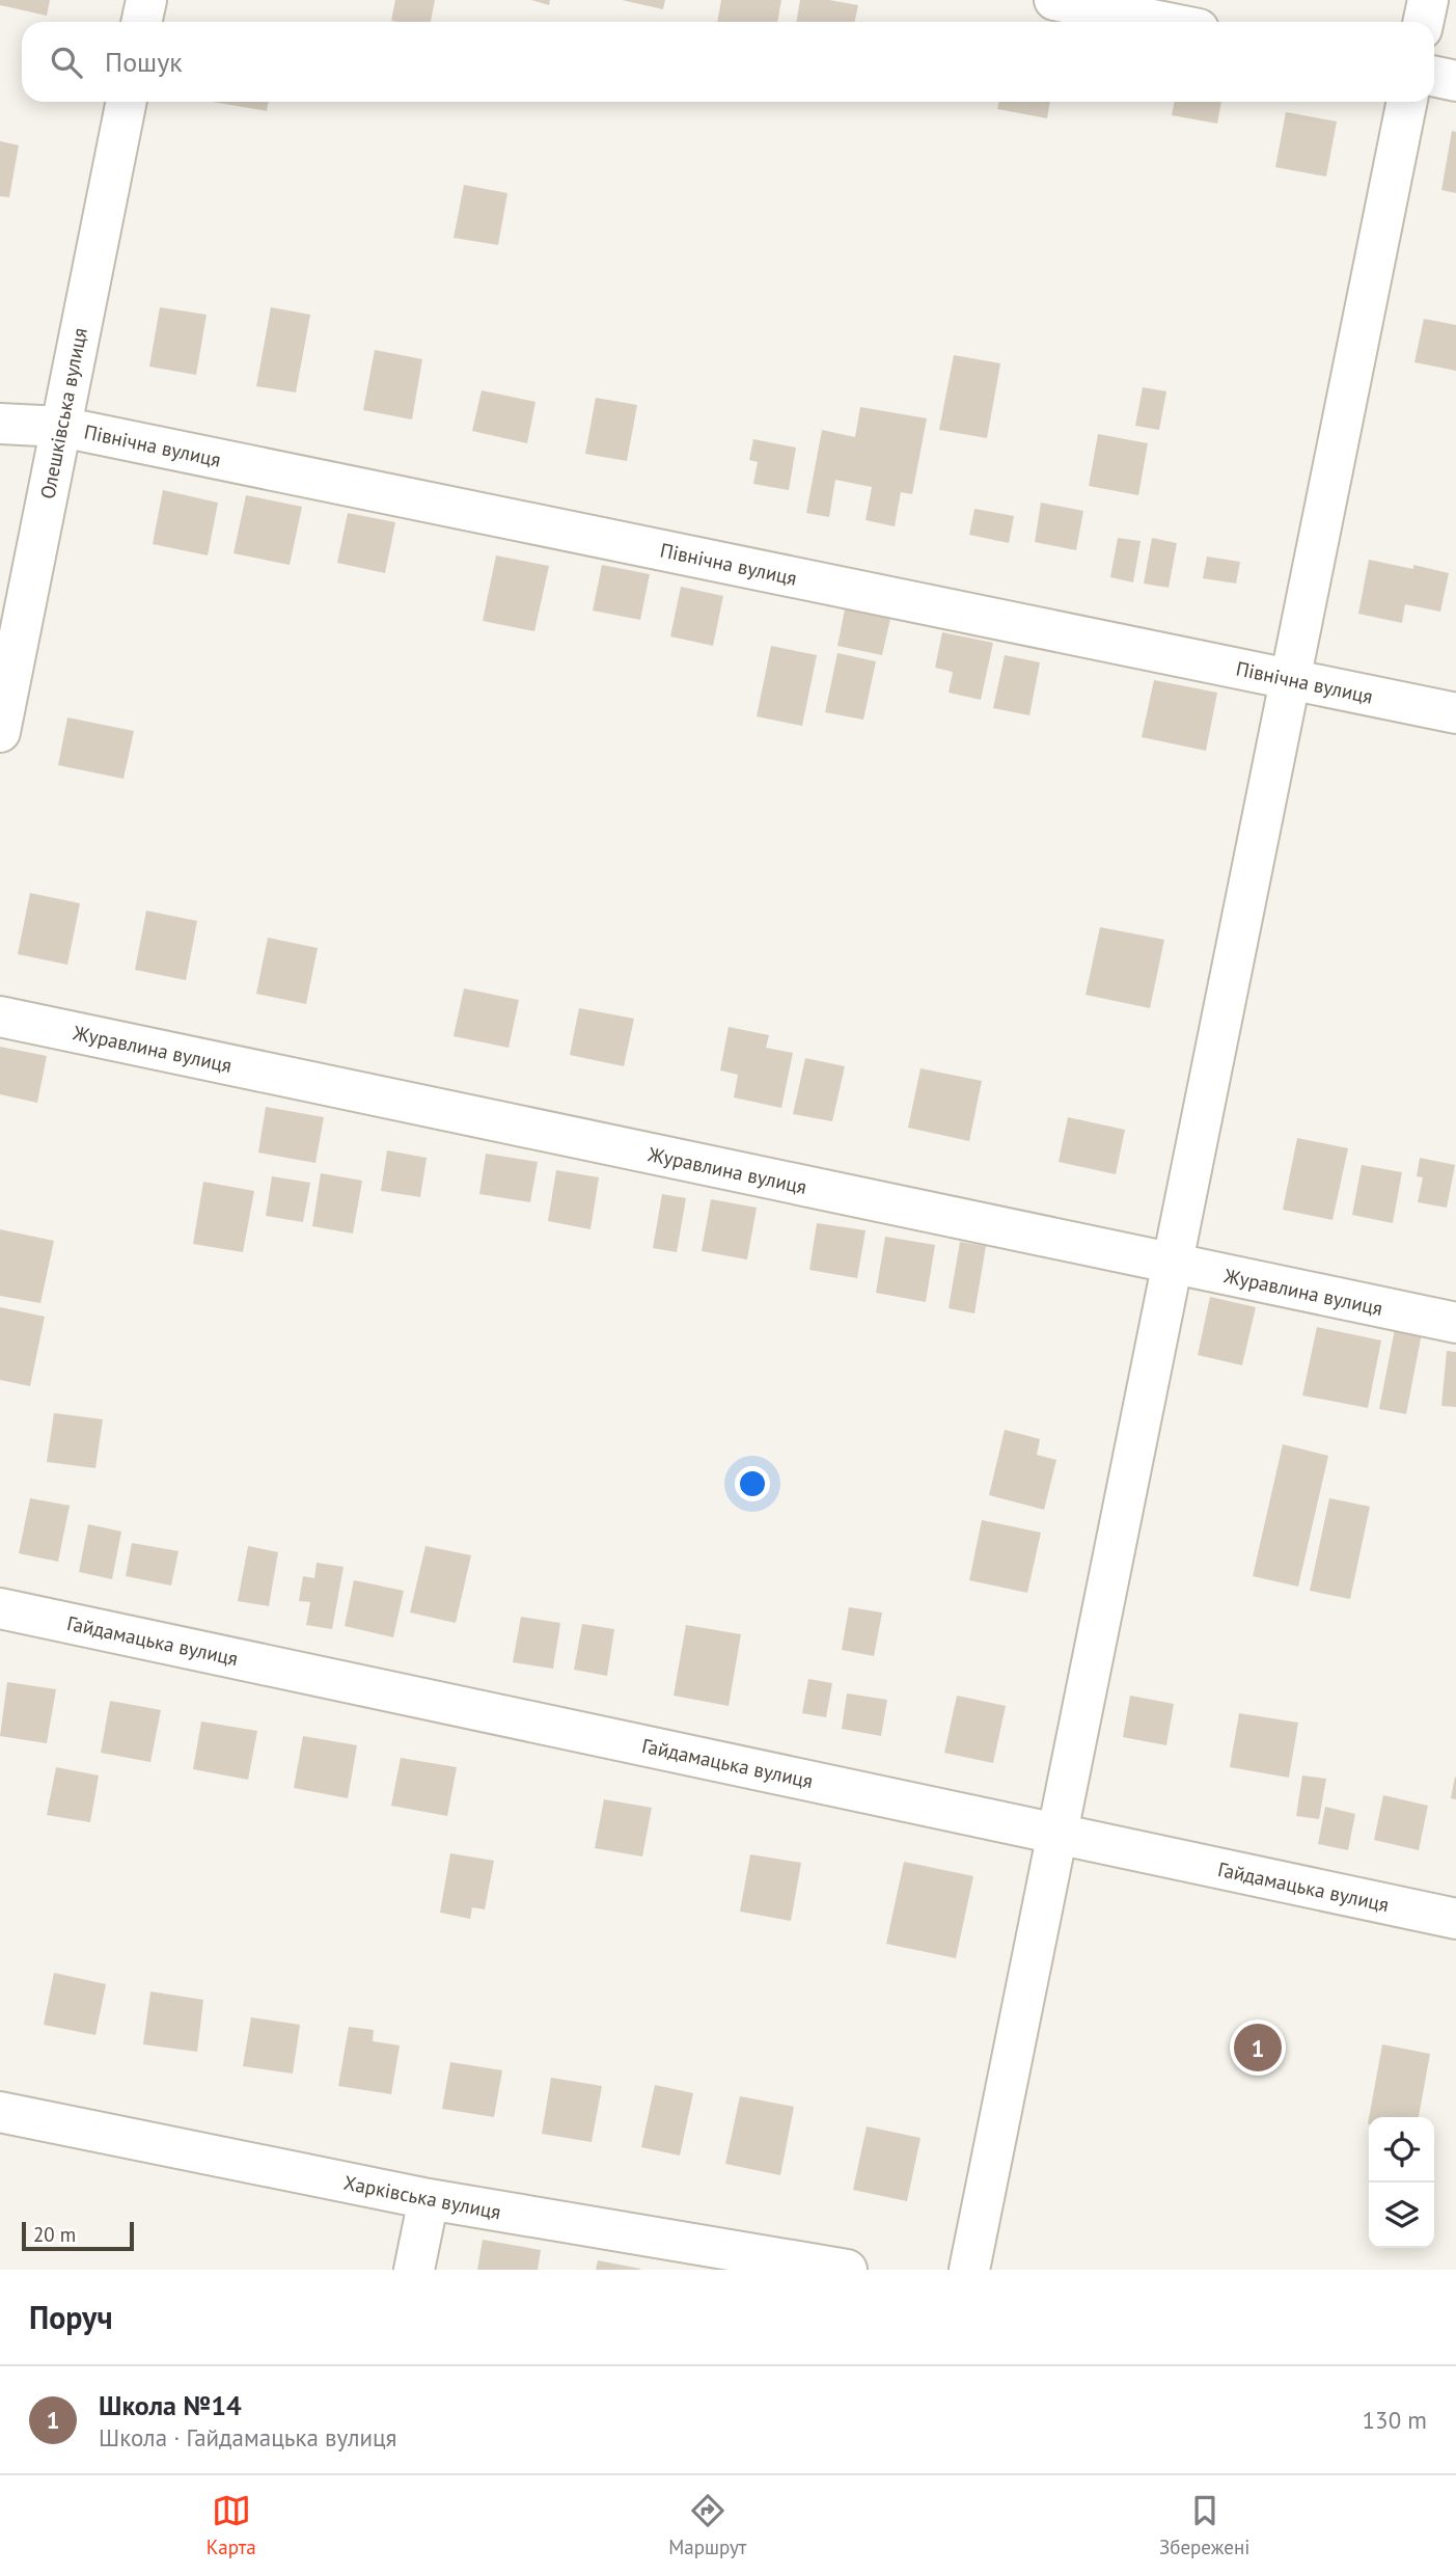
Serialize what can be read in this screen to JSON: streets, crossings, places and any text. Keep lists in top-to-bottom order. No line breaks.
{"streets":{"street":["Олешківська вулиця","Північна вулиця","Журавлина вулиця","Гайдамацька вулиця","Харківська вулиця"]},"crossings":[["Олешківська вулиця","Північна вулиця"]],"scale_bar":"20 m","page":{"search":"Пошук","pins":"1","scale":"20 m","heading":"Поруч","list":[{"mark":"1","name":"Школа №14","note":"Школа · Гайдамацька вулиця","value":"130 m"}],"nav":["Карта","Маршрут","Збережені"]}}
